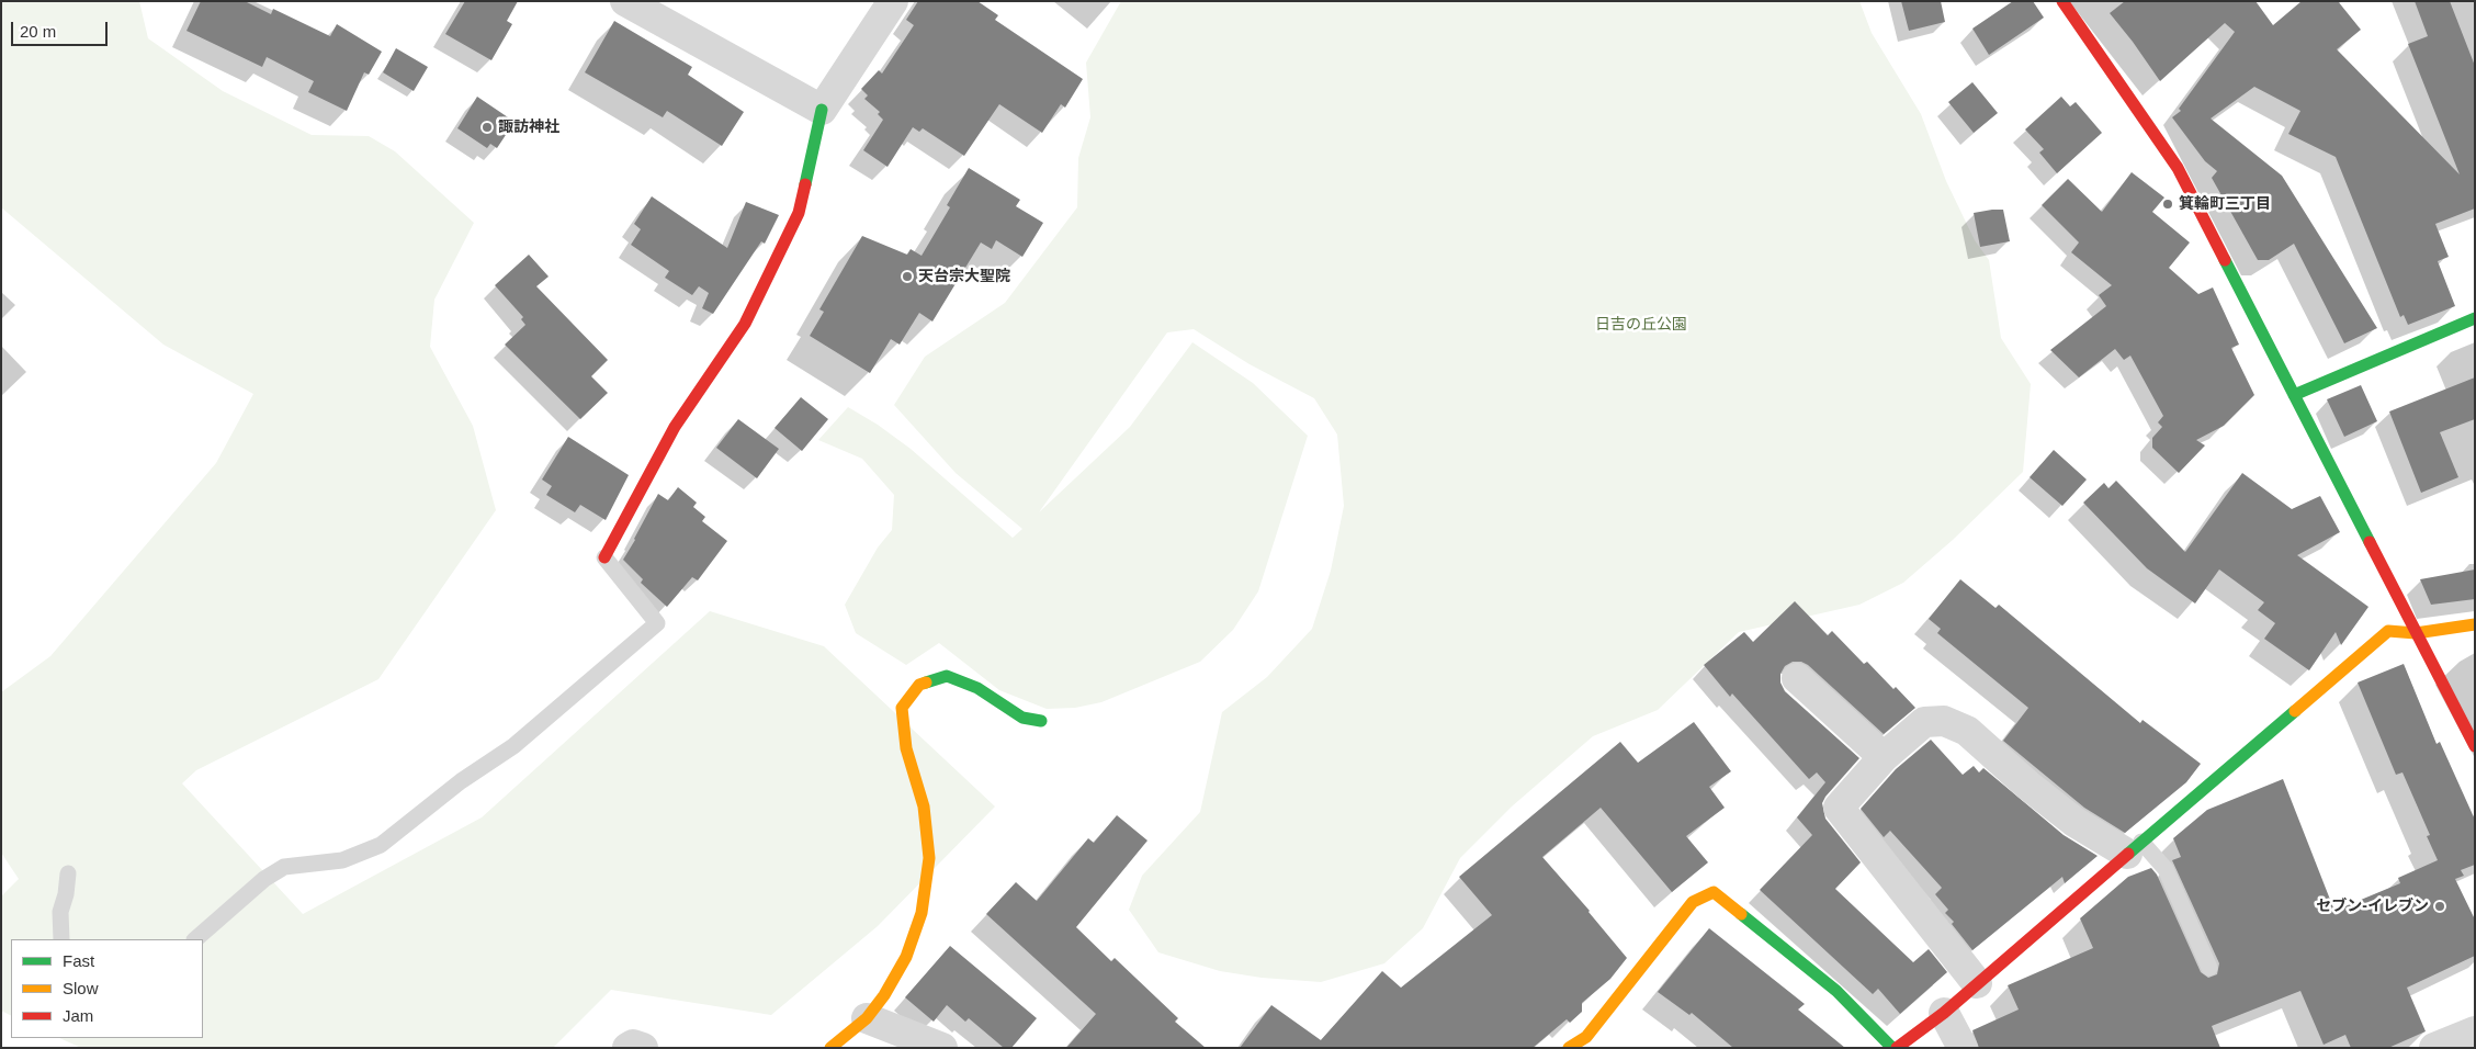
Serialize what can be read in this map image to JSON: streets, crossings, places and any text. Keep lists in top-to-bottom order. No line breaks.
{"parks":["日吉の丘公園"],"places":["諏訪神社","箕輪町三丁目","天台宗大聖院","セブン-イレブン"],"legend":["Fast","Slow","Jam"],"scale_bar":"20 m"}
